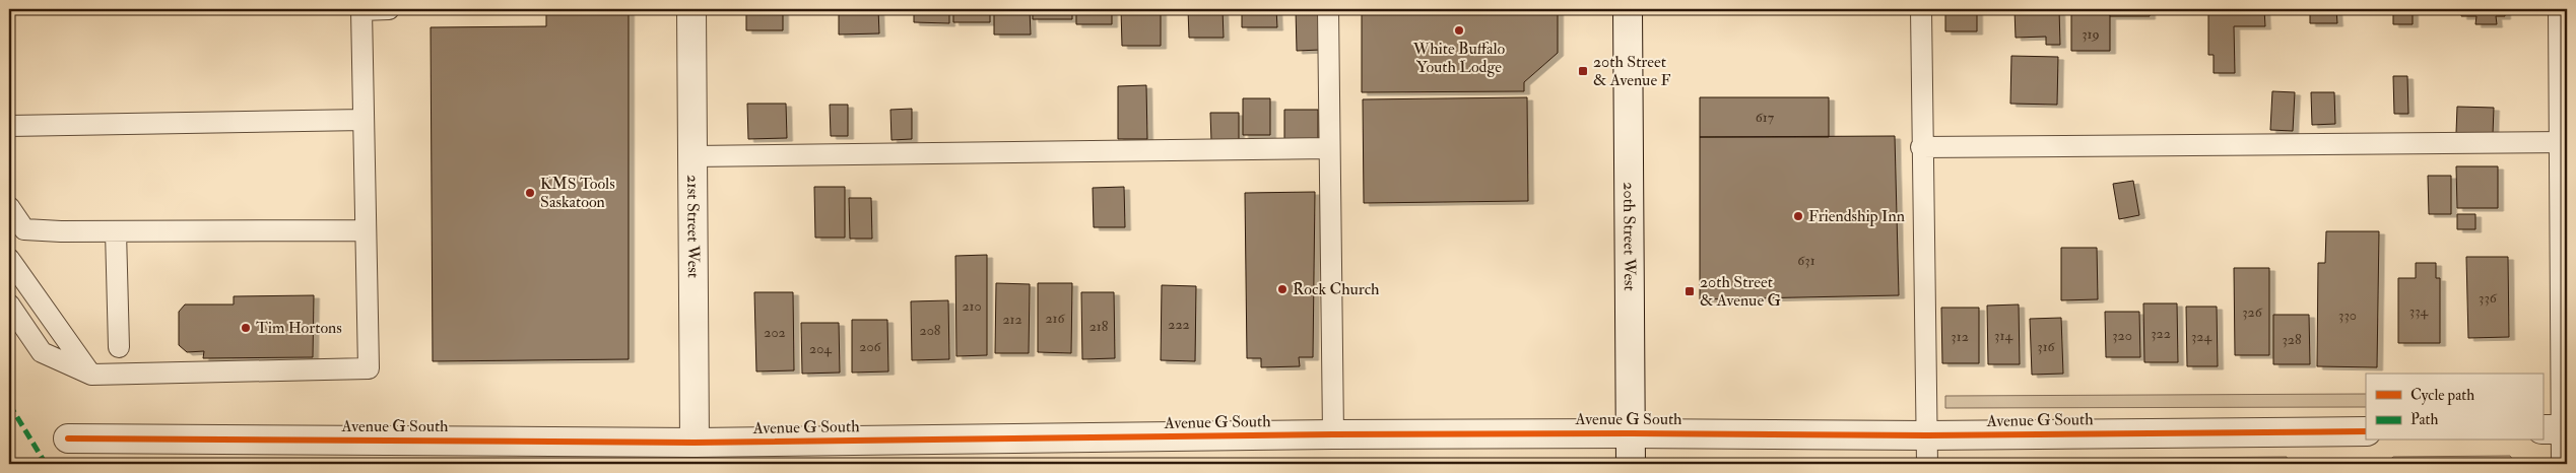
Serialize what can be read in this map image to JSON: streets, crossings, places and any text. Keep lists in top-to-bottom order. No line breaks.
{"streets":{"street":["21st Street West","20th Street West","Avenue G South"]},"crossings":[["21st Street West","Avenue G South"],["20th Street West","Avenue G South"]],"places":{"other":["White Buffalo Youth Lodge","KMS Tools Saskatoon","Friendship Inn","Rock Church","Tim Hortons"],"transit":["20th Street & Avenue F","20th Street & Avenue G"]},"house_numbers":["319","617","631","336","210","334","326","330","216","212","222","218","208","202","322","314","320","312","324","328","206","316","204"],"legend":["Cycle path","Path"]}
